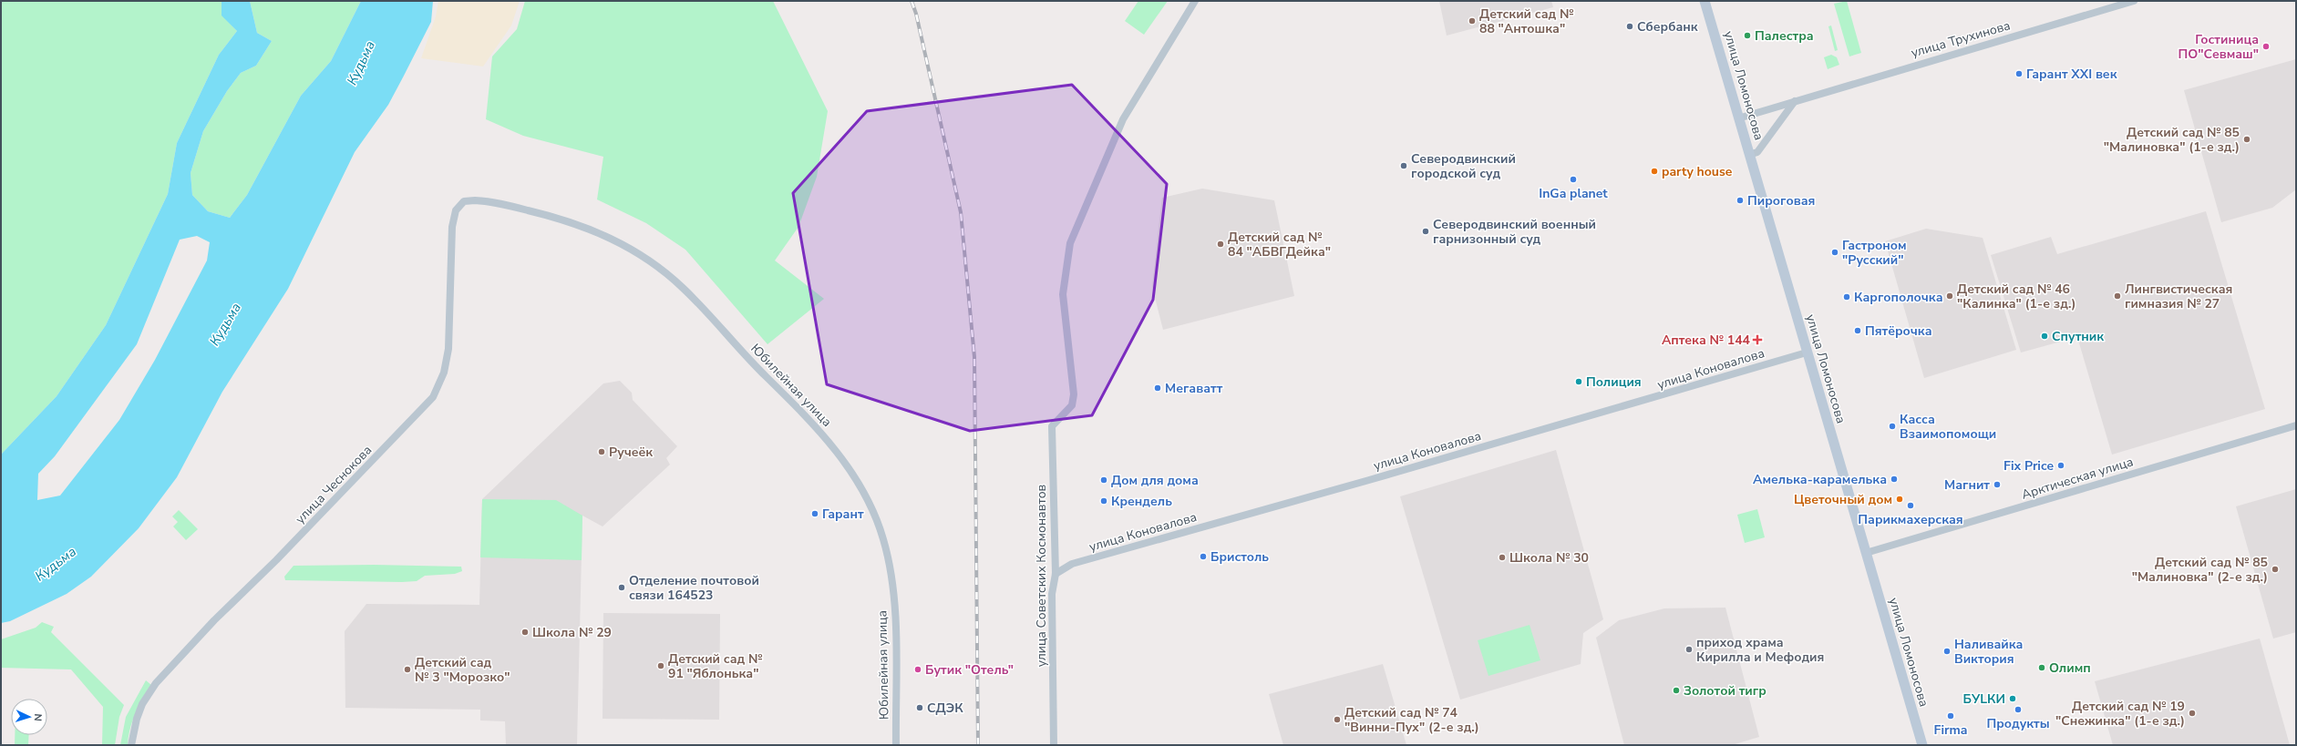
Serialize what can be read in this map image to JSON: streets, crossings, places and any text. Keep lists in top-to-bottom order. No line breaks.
{"streets":{"street":["улица Трухинова","улица Ломоносова","улица Коновалова","Юбилейная улица","Арктическая улица","улица Чеснокова","улица Советских Космонавтов"]},"crossings":[["улица Трухинова","улица Ломоносова"],["улица Ломоносова","улица Коновалова"],["улица Ломоносова","Арктическая улица"],["улица Коновалова","улица Советских Космонавтов"],["Юбилейная улица","улица Чеснокова"]],"water":["Кудьма"],"places":{"other":["Детский сад № 88 \"Антошка\"","Сбербанк","Палестра","Гостиница ПО\"Севмаш\"","Гарант XXI век","Детский сад № 85 \"Малиновка\" (1-е зд.)","Северодвинский городской суд","party house","InGa planet","Пироговая","Северодвинский военный гарнизонный суд","Детский сад № 84 \"АБВГДейка\"","Гастроном \"Русский\"","Детский сад № 46 \"Калинка\" (1-е зд.)","Лингвистическая гимназия № 27","Каргополочка","Пятёрочка","Спутник","Полиция","Мегаватт","Касса Взаимопомощи","Ручеёк","Fix Price","Амелька-карамелька","Дом для дома","Магнит","Цветочный дом","Крендель","Парикмахерская","Гарант","Бристоль","Школа № 30","Детский сад № 85 \"Малиновка\" (2-е зд.)","Отделение почтовой связи 164523","Школа № 29","приход храма Кирилла и Мефодия","Наливайка Виктория","Детский сад № 91 \"Яблонька\"","Олимп","Детский сад № 3 \"Морозко\"","Бутик \"Отель\"","Золотой тигр","БУLКИ","СДЭК","Продукты","Детский сад № 19 \"Снежинка\" (1-е зд.)","Firma","Детский сад № 74 \"Винни-Пух\" (2-е зд.)"],"health":["Аптека № 144"]},"north":"right"}
